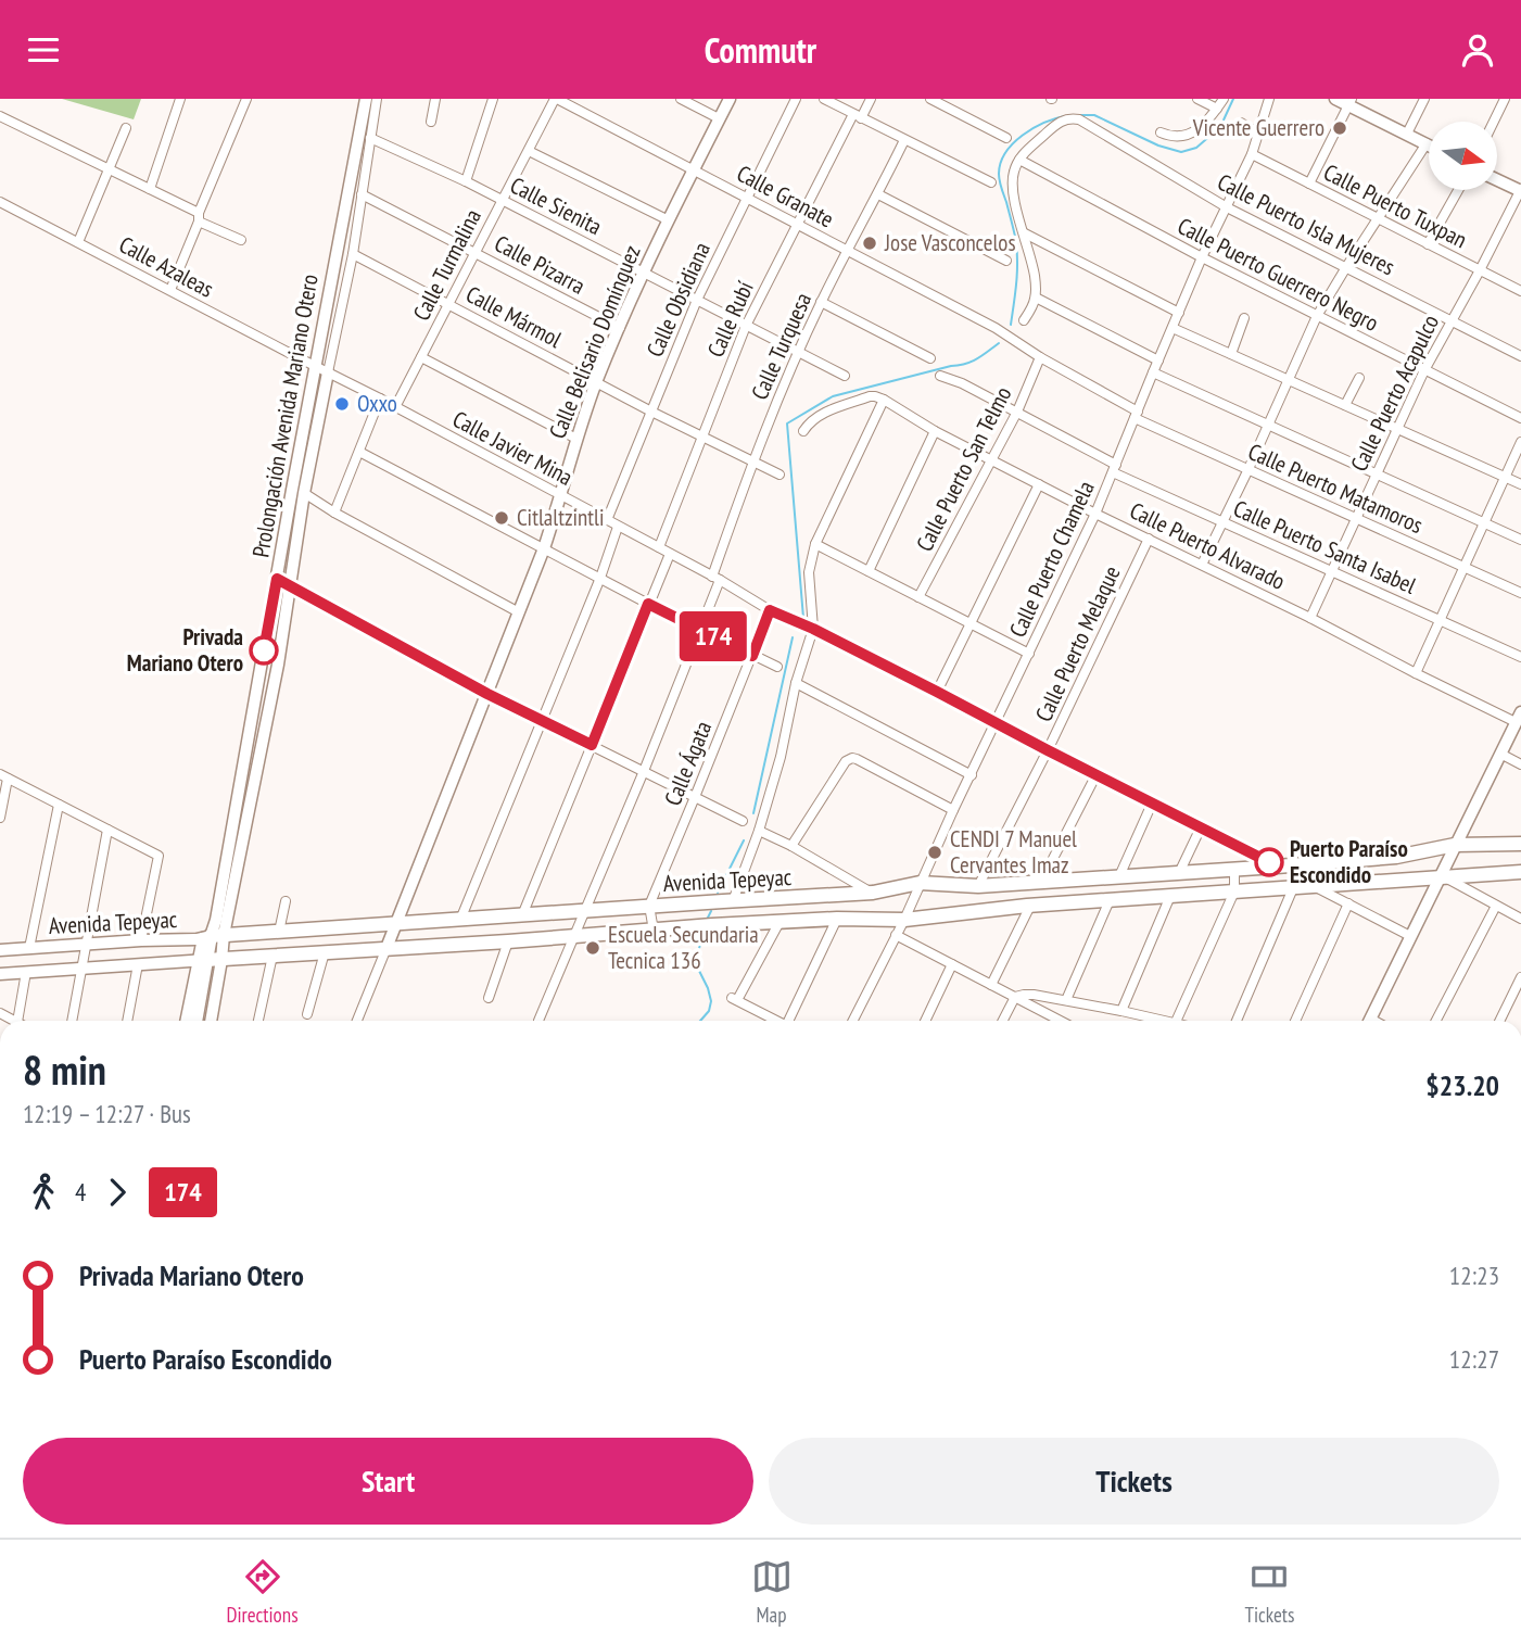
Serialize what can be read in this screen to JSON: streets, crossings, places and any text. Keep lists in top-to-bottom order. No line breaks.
{"streets":{"main road":["Prolongación Avenida Mariano Otero","Avenida Tepeyac"],"street":["Calle Granate","Calle Sienita","Calle Puerto Tuxpan","Calle Puerto Isla Mujeres","Calle Turmalina","Calle Pizarra","Calle Azaleas","Calle Puerto Guerrero Negro","Calle Obsidiana","Calle Mármol","Calle Rubí","Calle Belisario Domínguez","Calle Turquesa","Calle Puerto Acapulco","Calle Javier Mina","Calle Puerto San Telmo","Calle Puerto Matamoros","Calle Puerto Alvarado","Calle Puerto Santa Isabel","Calle Puerto Chamela","Calle Puerto Melaque","Calle Ágata"]},"crossings":[["Calle Granate","Calle Turmalina"],["Calle Granate","Calle Obsidiana"],["Calle Granate","Calle Rubí"],["Calle Granate","Calle Belisario Domínguez"],["Calle Granate","Calle Turquesa"],["Calle Granate","Calle Puerto Matamoros"],["Calle Sienita","Calle Turmalina"],["Calle Sienita","Calle Obsidiana"],["Calle Sienita","Calle Rubí"],["Calle Sienita","Calle Belisario Domínguez"],["Calle Sienita","Calle Turquesa"],["Calle Puerto Tuxpan","Calle Puerto Acapulco"],["Calle Puerto Tuxpan","Calle Puerto Chamela"],["Calle Puerto Isla Mujeres","Calle Puerto Guerrero Negro"],["Calle Puerto Isla Mujeres","Calle Puerto Acapulco"],["Calle Puerto Isla Mujeres","Calle Puerto Chamela"],["Calle Turmalina","Calle Pizarra"],["Calle Turmalina","Calle Mármol"],["Calle Turmalina","Calle Javier Mina"],["Calle Pizarra","Calle Belisario Domínguez"],["Calle Azaleas","Prolongación Avenida Mariano Otero"],["Calle Azaleas","Calle Javier Mina"],["Calle Puerto Guerrero Negro","Calle Puerto Acapulco"],["Calle Puerto Guerrero Negro","Calle Puerto Chamela"],["Calle Obsidiana","Calle Mármol"],["Calle Obsidiana","Calle Javier Mina"],["Calle Mármol","Calle Rubí"],["Calle Mármol","Calle Belisario Domínguez"],["Calle Mármol","Calle Turquesa"],["Calle Rubí","Calle Javier Mina"],["Calle Belisario Domínguez","Calle Javier Mina"],["Calle Belisario Domínguez","Avenida Tepeyac"],["Calle Turquesa","Calle Javier Mina"],["Calle Turquesa","Avenida Tepeyac"],["Calle Puerto Acapulco","Calle Puerto Matamoros"],["Calle Puerto Acapulco","Calle Puerto Alvarado"],["Calle Puerto Acapulco","Calle Puerto Santa Isabel"],["Prolongación Avenida Mariano Otero","Calle Javier Mina"],["Prolongación Avenida Mariano Otero","Avenida Tepeyac"],["Calle Javier Mina","Calle Puerto Chamela"],["Calle Javier Mina","Calle Puerto Melaque"],["Calle Javier Mina","Calle Ágata"],["Calle Javier Mina","Avenida Tepeyac"],["Calle Puerto San Telmo","Calle Puerto Matamoros"],["Calle Puerto San Telmo","Calle Puerto Alvarado"],["Calle Puerto San Telmo","Calle Puerto Santa Isabel"],["Calle Puerto Matamoros","Calle Puerto Chamela"],["Calle Puerto Alvarado","Calle Puerto Chamela"],["Calle Puerto Alvarado","Calle Puerto Melaque"],["Calle Puerto Santa Isabel","Calle Puerto Chamela"],["Calle Puerto Chamela","Avenida Tepeyac"],["Calle Puerto Melaque","Avenida Tepeyac"],["Calle Ágata","Avenida Tepeyac"]],"places":["Vicente Guerrero","Jose Vasconcelos","Oxxo","Citlaltzintli","Privada Mariano Otero","CENDI 7 Manuel Cervantes Imaz","Puerto Paraíso Escondido","Escuela Secundaria Tecnica 136"],"lines":["bus line 174"],"north":"right","page":{"header":"Commutr","on_map":"174","heading":["8 min","12:19 – 12:27 · Bus","$23.20"],"legs":["4","174"],"list":[{"name":"Privada Mariano Otero","value":"12:23"},{"name":"Puerto Paraíso Escondido","value":"12:27"}],"buttons":["Start","Tickets"],"tabs":["Directions","Map","Tickets"]}}
